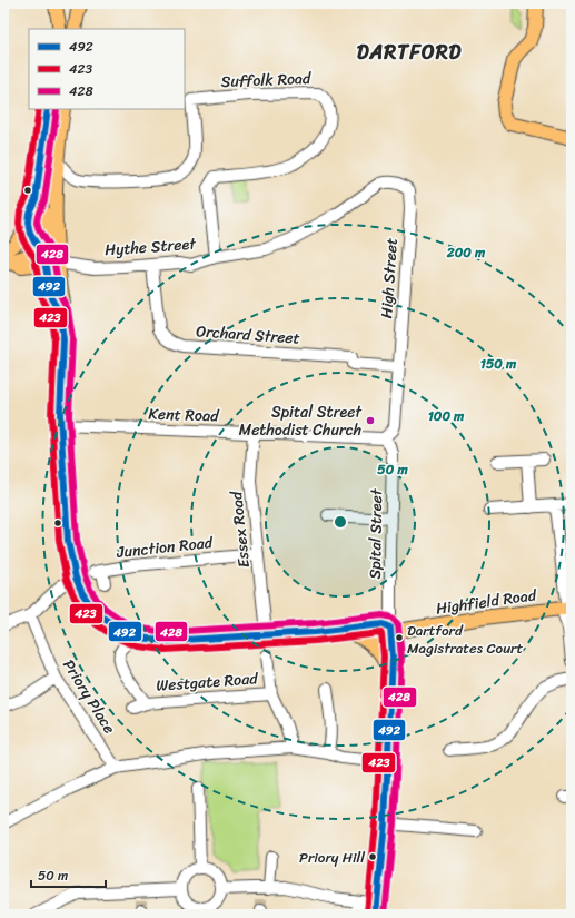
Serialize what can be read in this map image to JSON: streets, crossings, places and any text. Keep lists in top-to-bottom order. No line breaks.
{"streets":{"main road":["Hythe Street","Highfield Road"],"street":["Suffolk Road","High Street","Orchard Street","Kent Road","Essex Road","Spital Street","Junction Road","Westgate Road","Priory Place"]},"crossings":[["Suffolk Road","Hythe Street"],["Hythe Street","High Street"],["Hythe Street","Orchard Street"],["High Street","Orchard Street"],["Kent Road","Essex Road"],["Kent Road","Spital Street"],["Essex Road","Junction Road"],["Spital Street","Highfield Road"],["Highfield Road","Westgate Road"]],"districts":["DARTFORD"],"places":["Spital Street Methodist Church","Dartford Magistrates Court","Priory Hill"],"lines":["transit line 492","transit line 423","transit line 428"],"legend":["492","423","428"],"scale_bar":"50 m","rings":["200 m","150 m","100 m","50 m"]}
